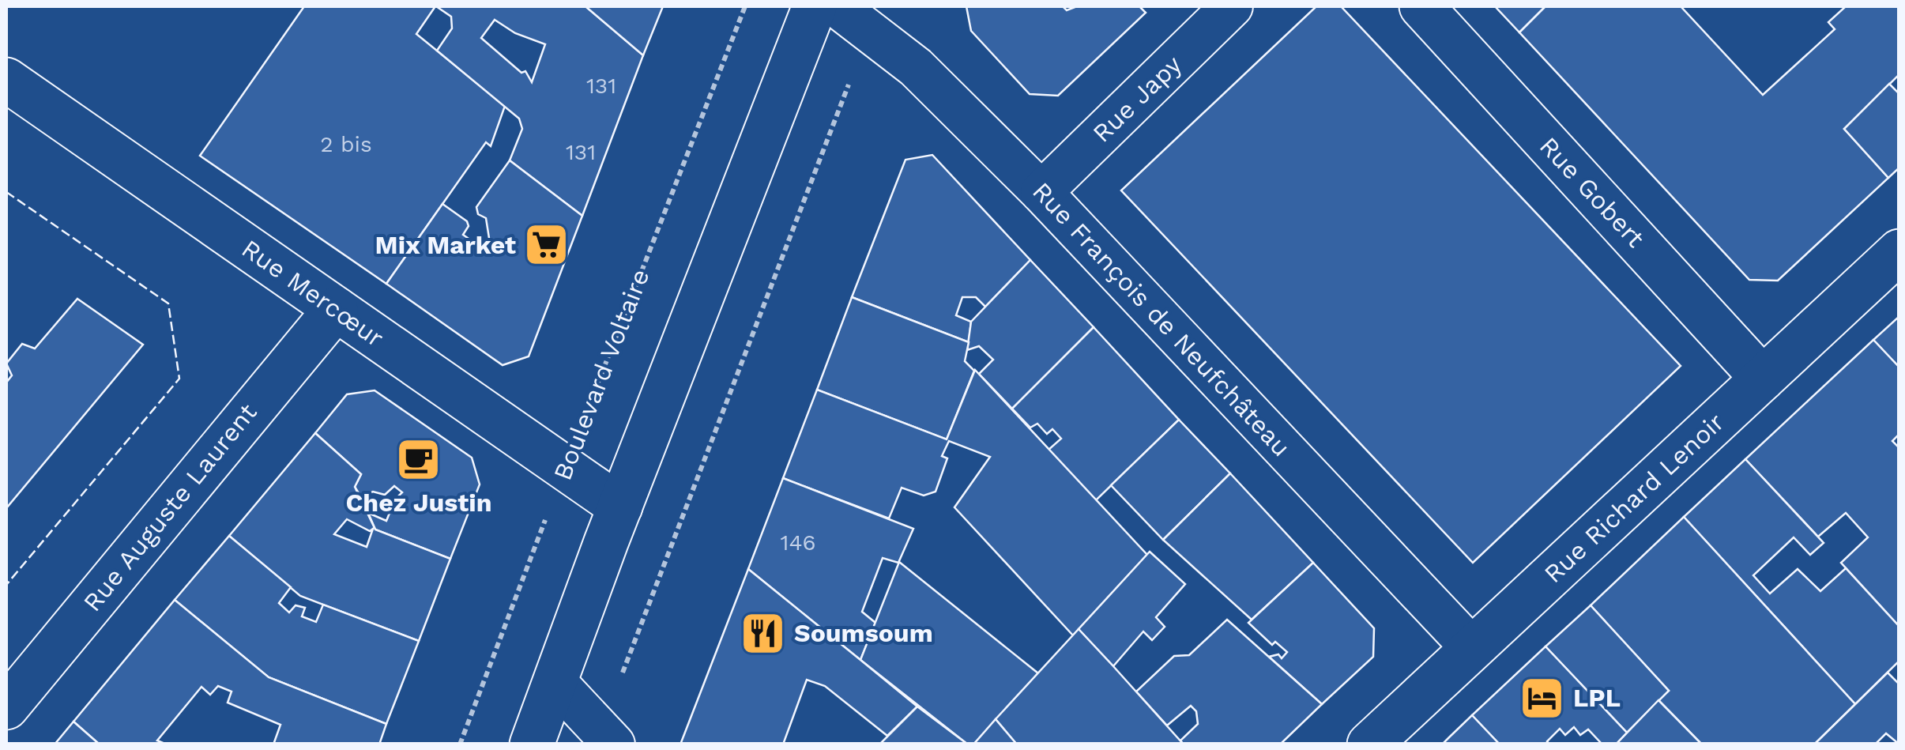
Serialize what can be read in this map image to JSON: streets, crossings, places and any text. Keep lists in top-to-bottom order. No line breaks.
{"streets":{"street":["Rue Japy","Rue Gobert","Rue Mercœur","Rue François de Neufchâteau","Rue Richard Lenoir","Rue Auguste Laurent"],"path":["Boulevard Voltaire"]},"crossings":[["Rue Japy","Rue François de Neufchâteau"],["Rue Gobert","Rue Richard Lenoir"],["Rue Mercœur","Boulevard Voltaire"],["Rue Mercœur","Rue Auguste Laurent"],["Rue François de Neufchâteau","Rue Richard Lenoir"]],"places":{"supermarket":["Mix Market"],"cafe":["Chez Justin"],"restaurant":["Soumsoum"],"hotel":["LPL"]},"house_numbers":["131","2 bis","131","146"]}
